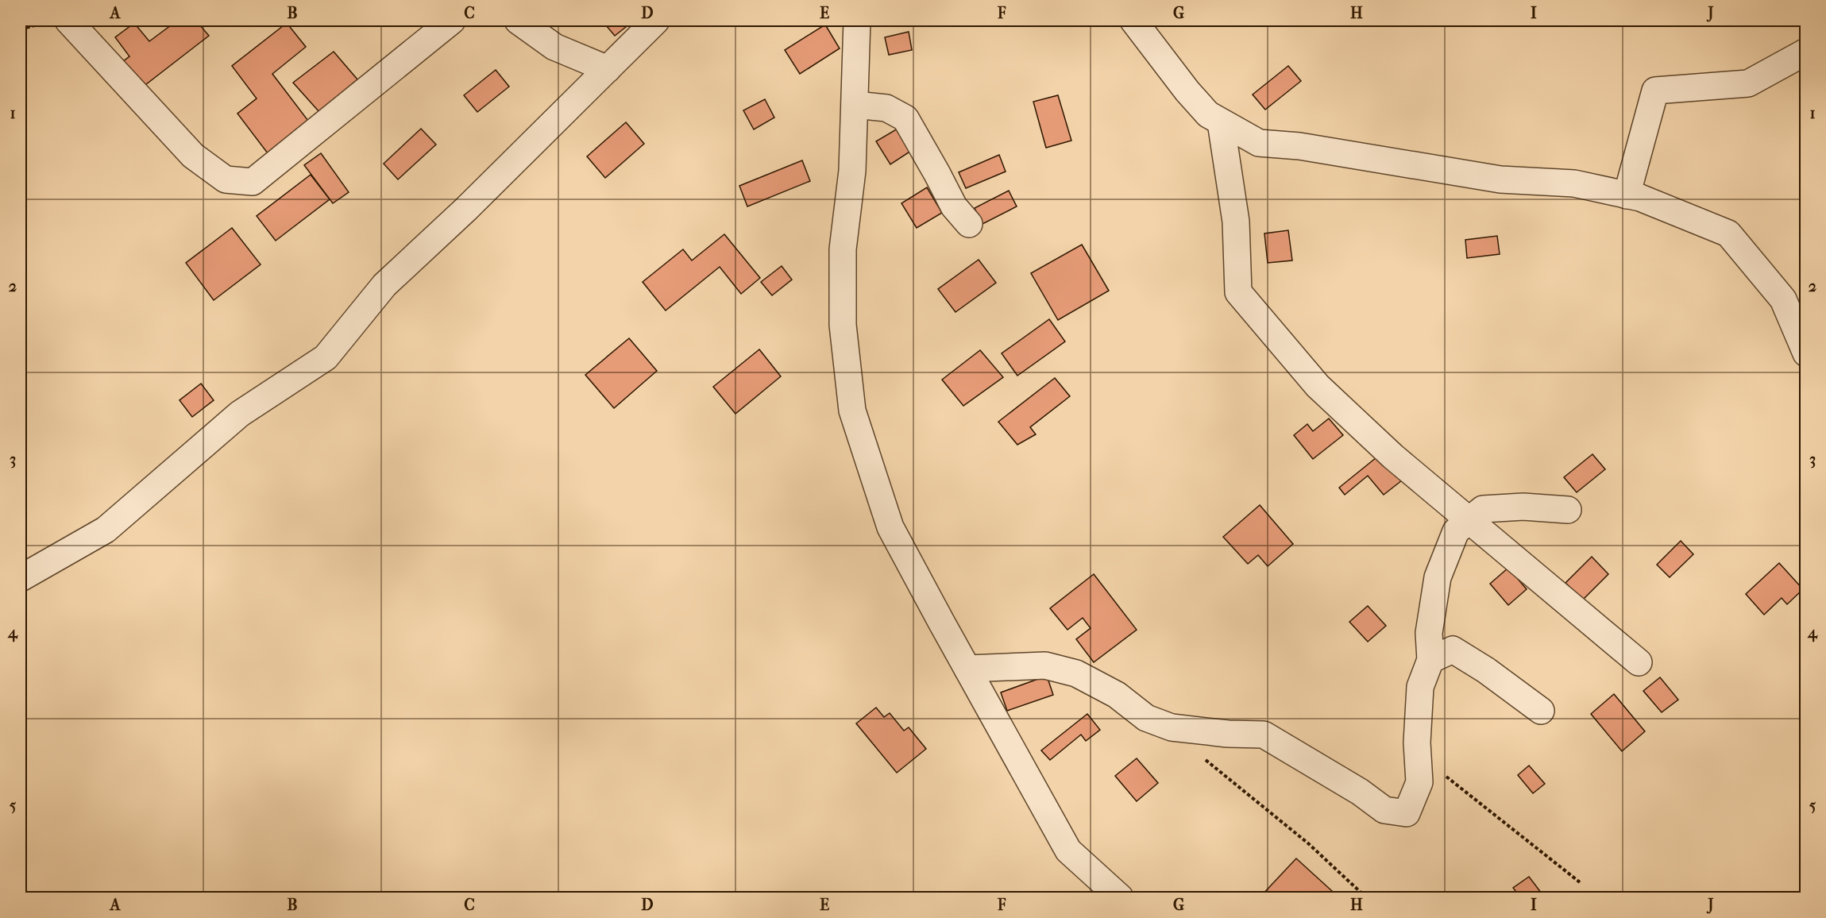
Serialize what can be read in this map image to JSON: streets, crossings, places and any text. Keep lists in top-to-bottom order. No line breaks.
{"grid":{"columns":["A","B","C","D","E","F","G","H","I","J"],"rows":["1","2","3","4","5"]}}
